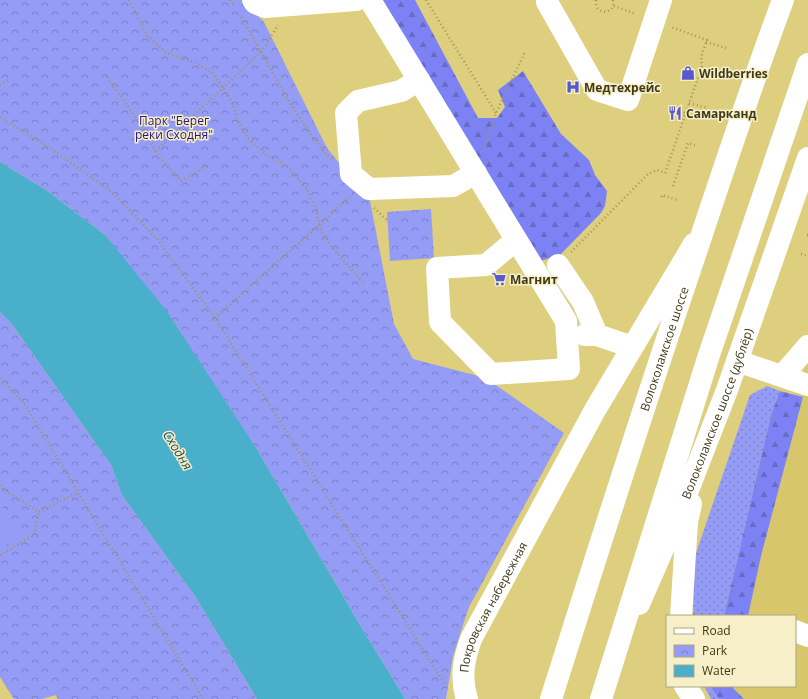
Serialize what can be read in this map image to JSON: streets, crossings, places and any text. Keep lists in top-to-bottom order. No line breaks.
{"streets":{"main road":["Волоколамское шоссе","Волоколамское шоссе (дублёр)","Покровская набережная"]},"crossings":[["Волоколамское шоссе","Покровская набережная"]],"water":["Сходня"],"parks":["Парк \"Берег реки Сходня\""],"places":{"shop":["Wildberries"],"hospital":["Медтехрейс"],"restaurant":["Самарканд"],"supermarket":["Магнит"]},"legend":["Road","Park","Water"]}
